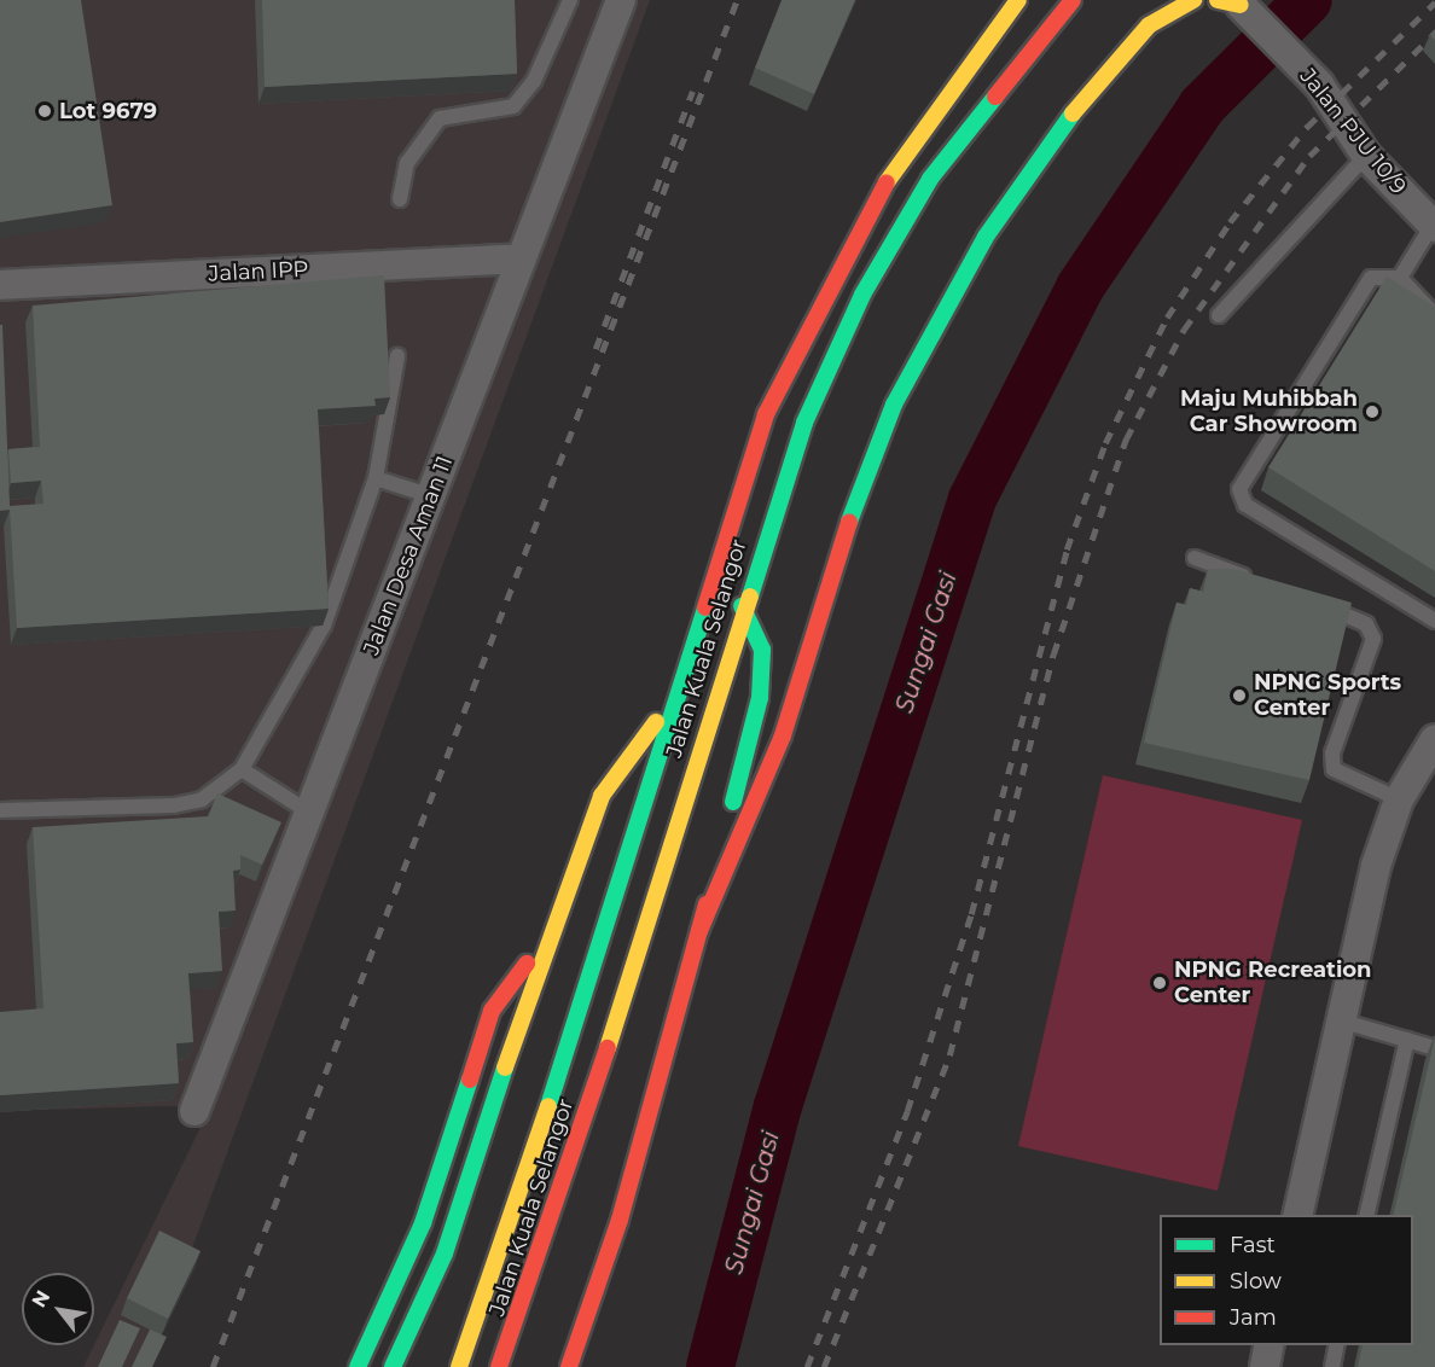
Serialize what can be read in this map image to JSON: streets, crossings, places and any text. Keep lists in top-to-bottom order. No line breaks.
{"streets":{"highway":["Jalan Kuala Selangor"],"street":["Jalan PJU 10/9","Jalan IPP","Jalan Desa Aman 11"]},"crossings":[["Jalan IPP","Jalan Desa Aman 11"]],"water":["Sungai Gasi"],"places":["Lot 9679","Maju Muhibbah Car Showroom","NPNG Sports Center","NPNG Recreation Center"],"legend":["Fast","Slow","Jam"],"north":"top left"}
